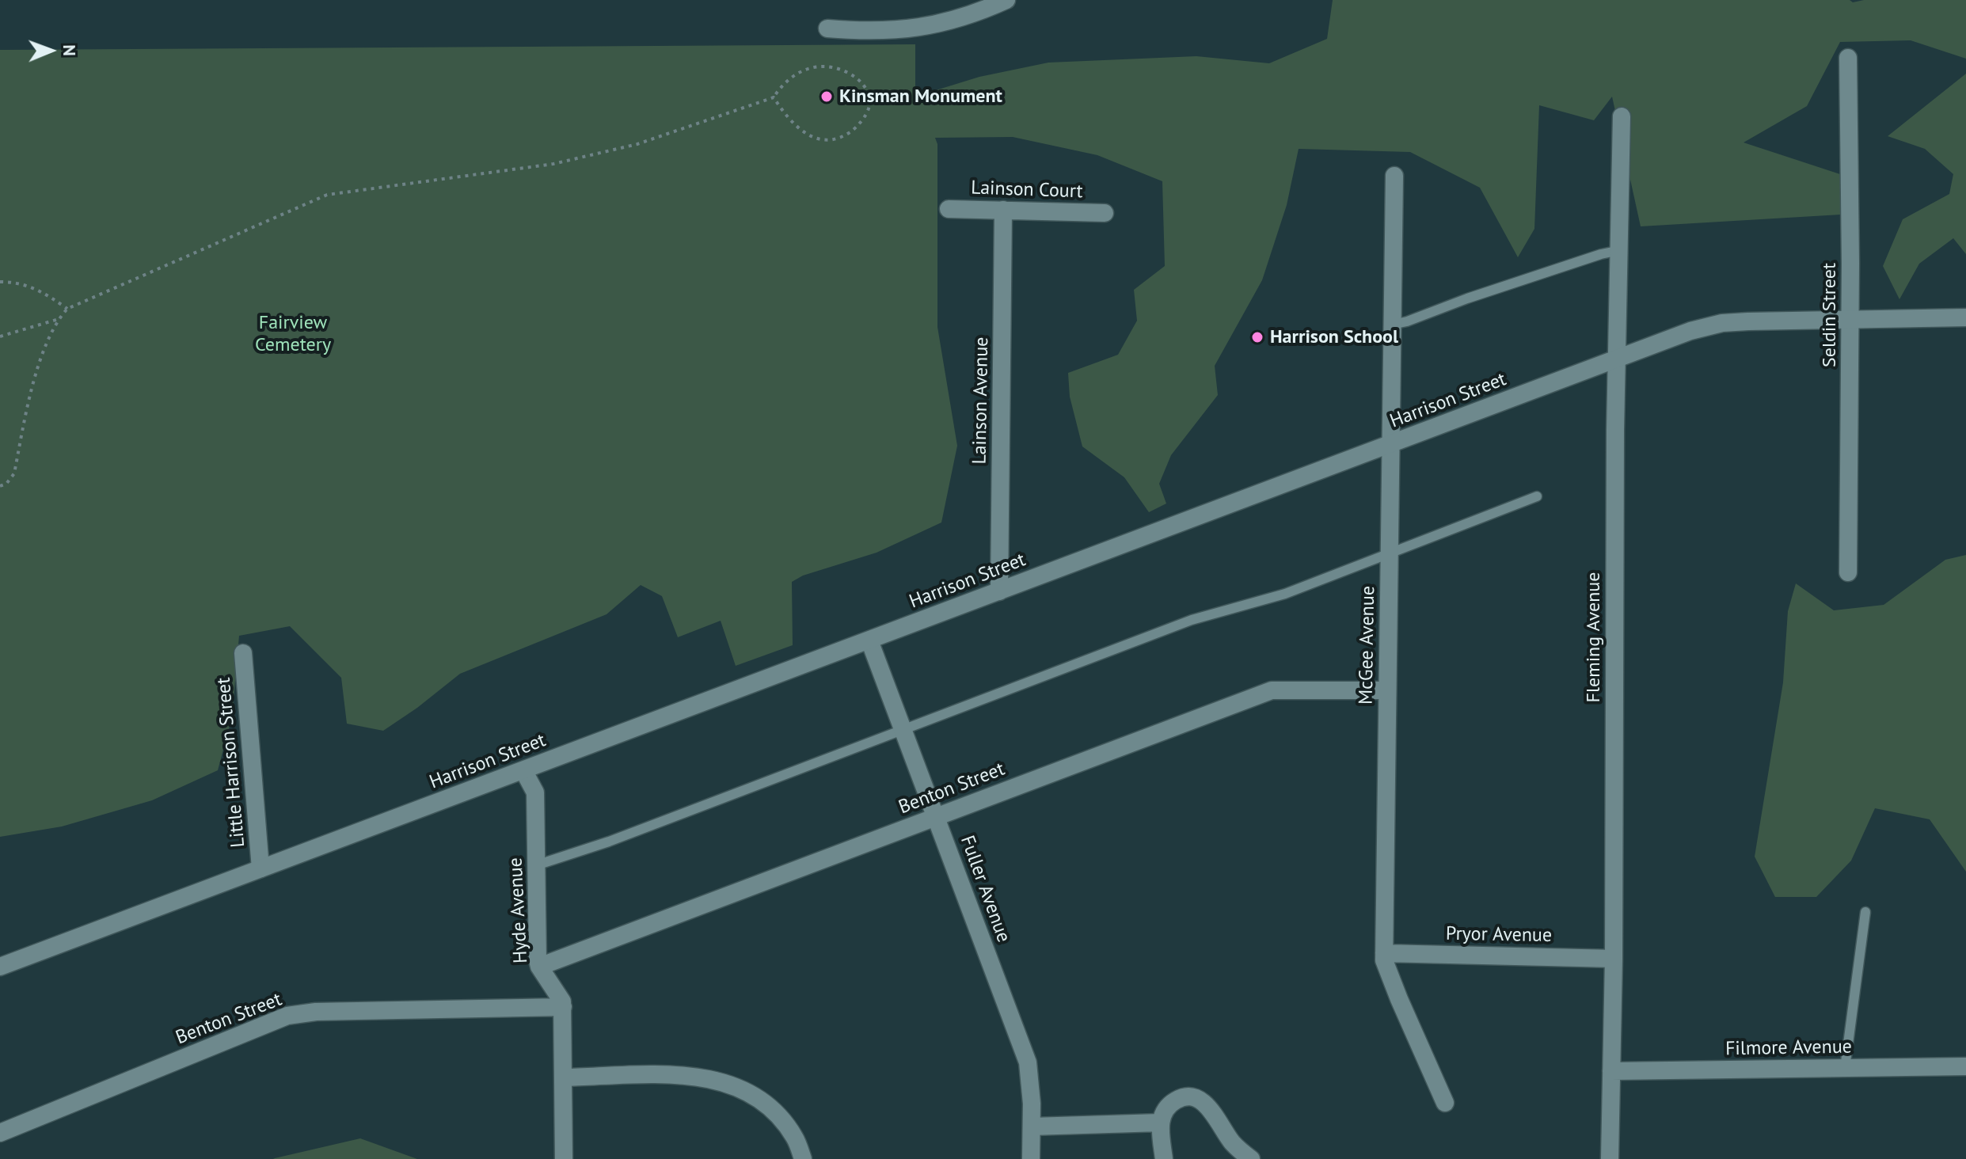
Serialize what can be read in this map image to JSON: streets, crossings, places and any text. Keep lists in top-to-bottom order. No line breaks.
{"streets":{"street":["Lainson Court","Seldin Street","Lainson Avenue","Harrison Street","Fleming Avenue","McGee Avenue","Little Harrison Street","Benton Street","Fuller Avenue","Hyde Avenue","Pryor Avenue","Filmore Avenue"]},"crossings":[["Lainson Court","Lainson Avenue"],["Seldin Street","Harrison Street"],["Lainson Avenue","Harrison Street"],["Harrison Street","Fleming Avenue"],["Harrison Street","McGee Avenue"],["Harrison Street","Little Harrison Street"],["Harrison Street","Fuller Avenue"],["Harrison Street","Hyde Avenue"],["Fleming Avenue","Pryor Avenue"],["Fleming Avenue","Filmore Avenue"],["McGee Avenue","Benton Street"],["McGee Avenue","Pryor Avenue"],["Benton Street","Fuller Avenue"],["Benton Street","Hyde Avenue"]],"parks":["Fairview Cemetery"],"places":["Kinsman Monument","Harrison School"],"north":"right"}
